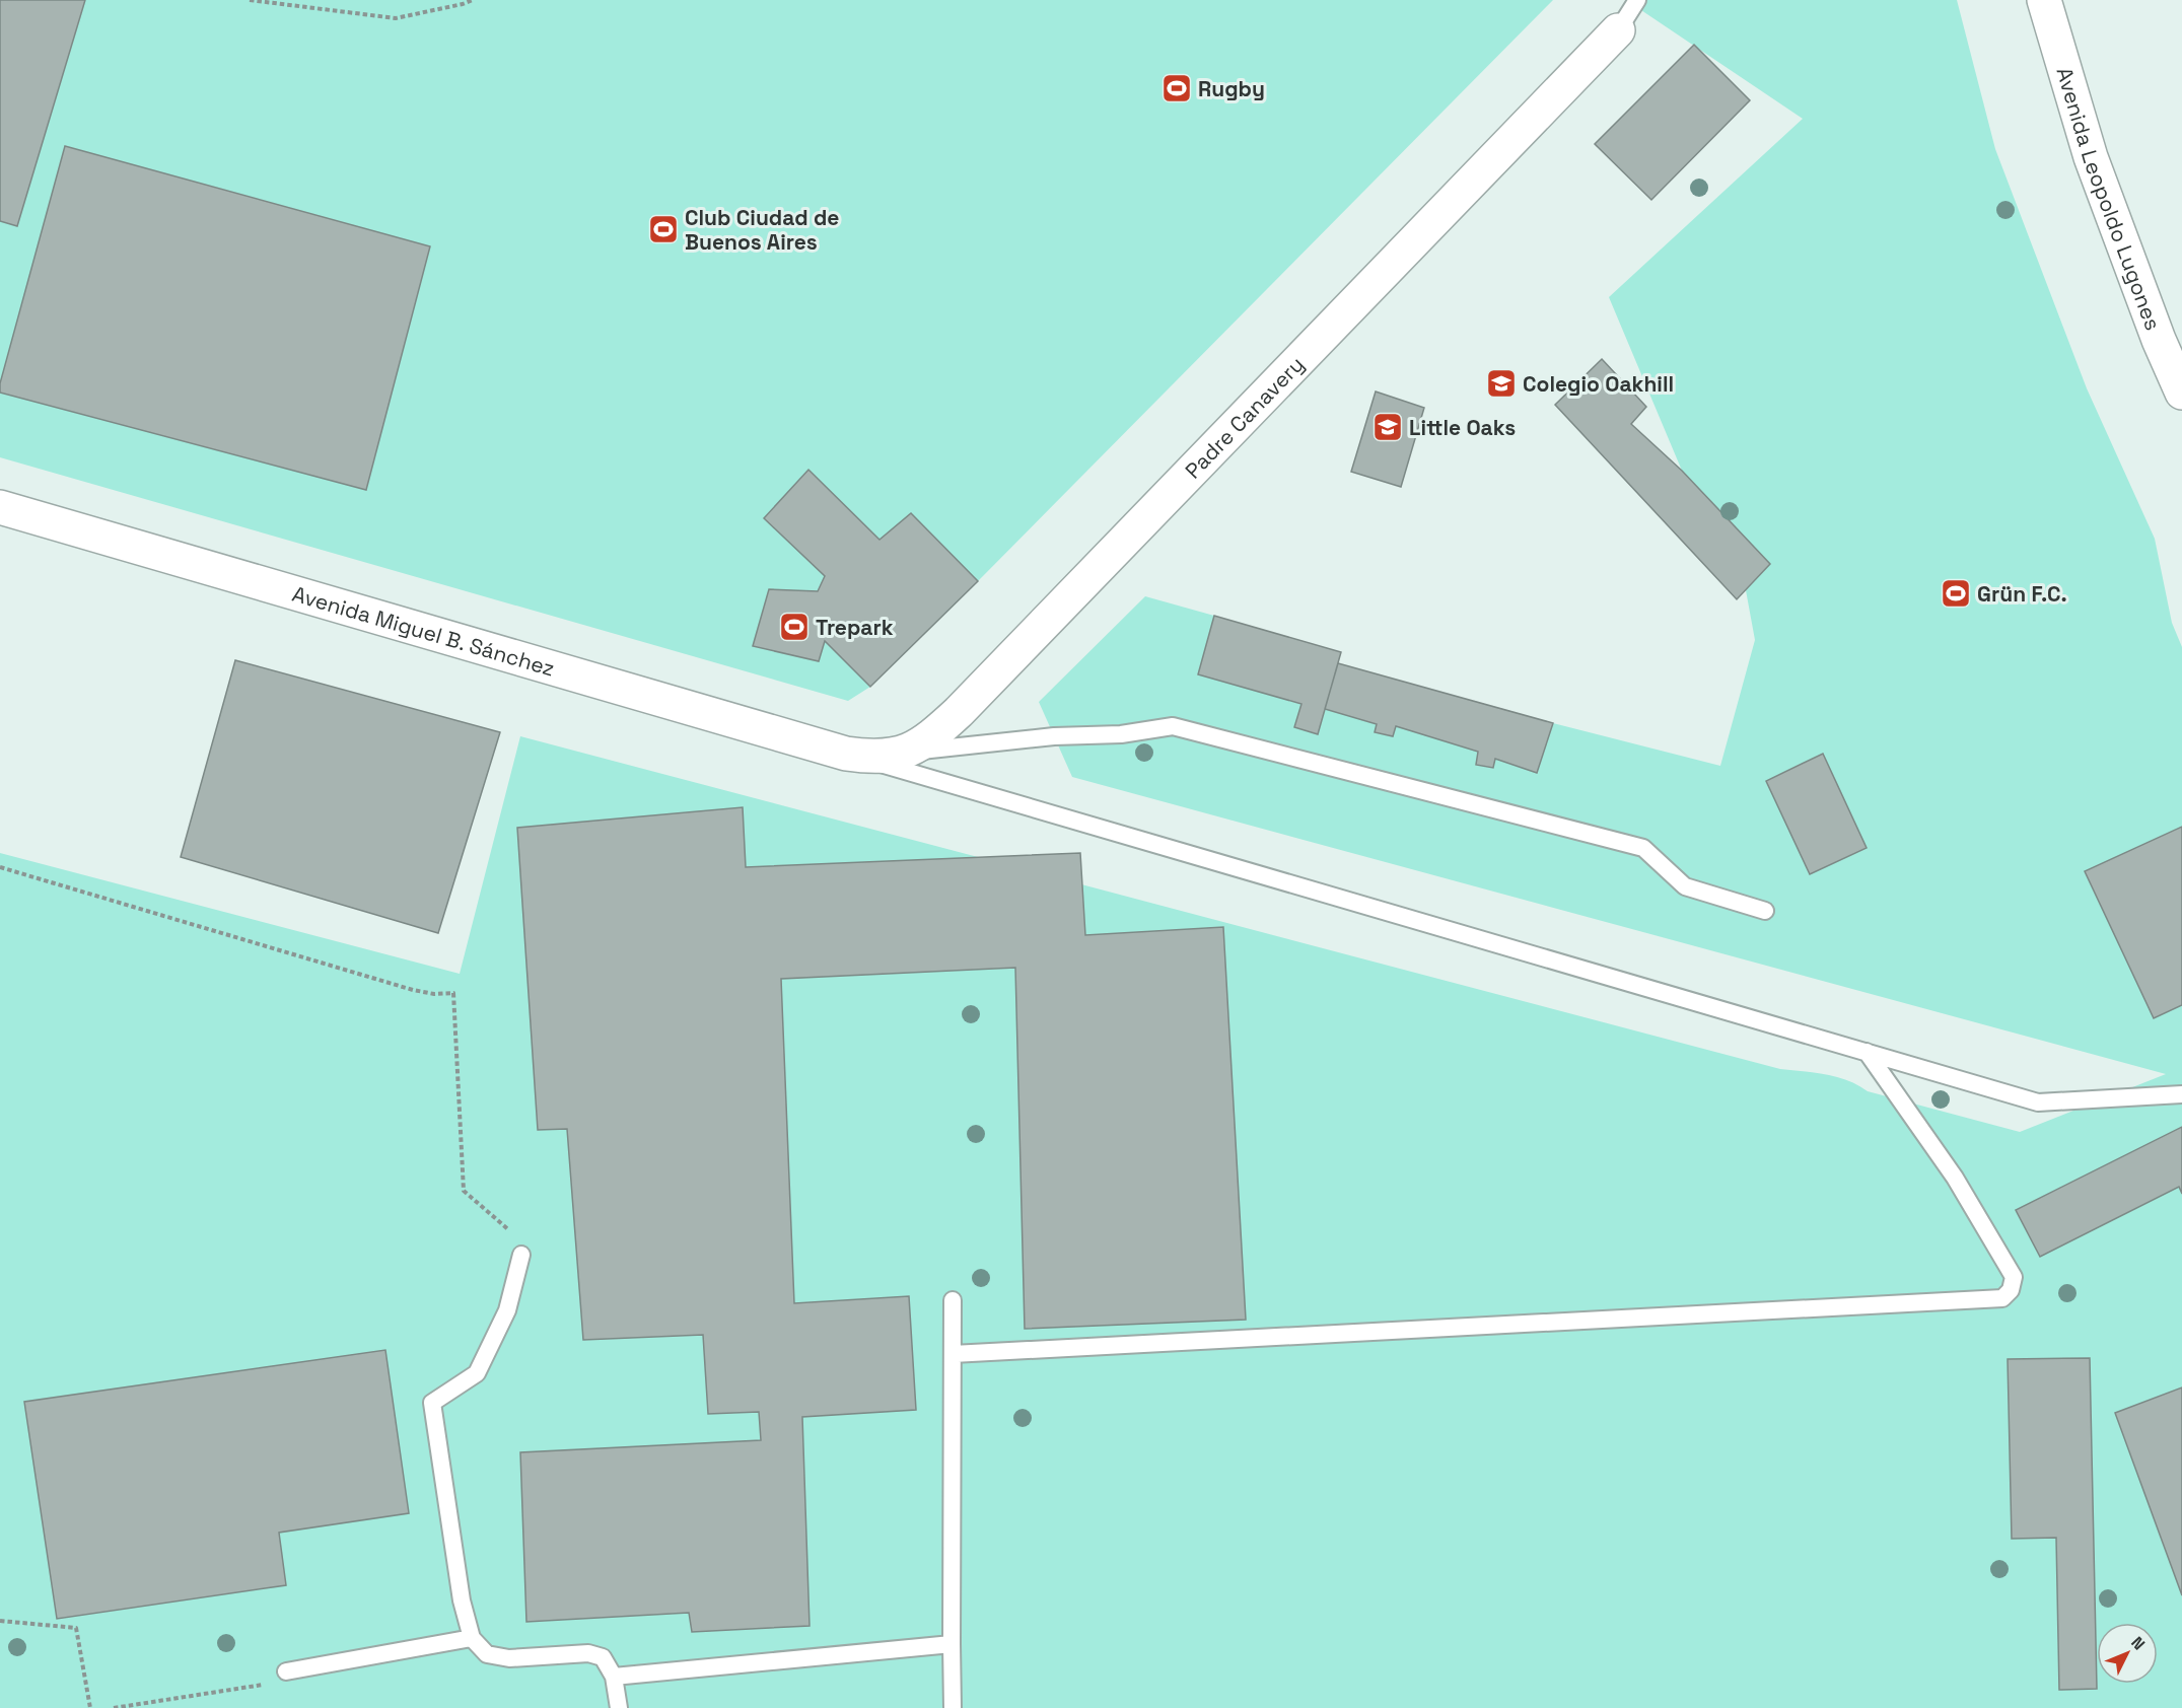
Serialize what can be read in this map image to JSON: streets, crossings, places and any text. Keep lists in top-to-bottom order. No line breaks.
{"streets":{"main road":["Avenida Leopoldo Lugones","Padre Canavery","Avenida Miguel B. Sánchez"]},"crossings":[["Padre Canavery","Avenida Miguel B. Sánchez"]],"places":{"sports":["Rugby","Club Ciudad de Buenos Aires","Grün F.C.","Trepark"],"school or university":["Colegio Oakhill","Little Oaks"]},"north":"top right"}
